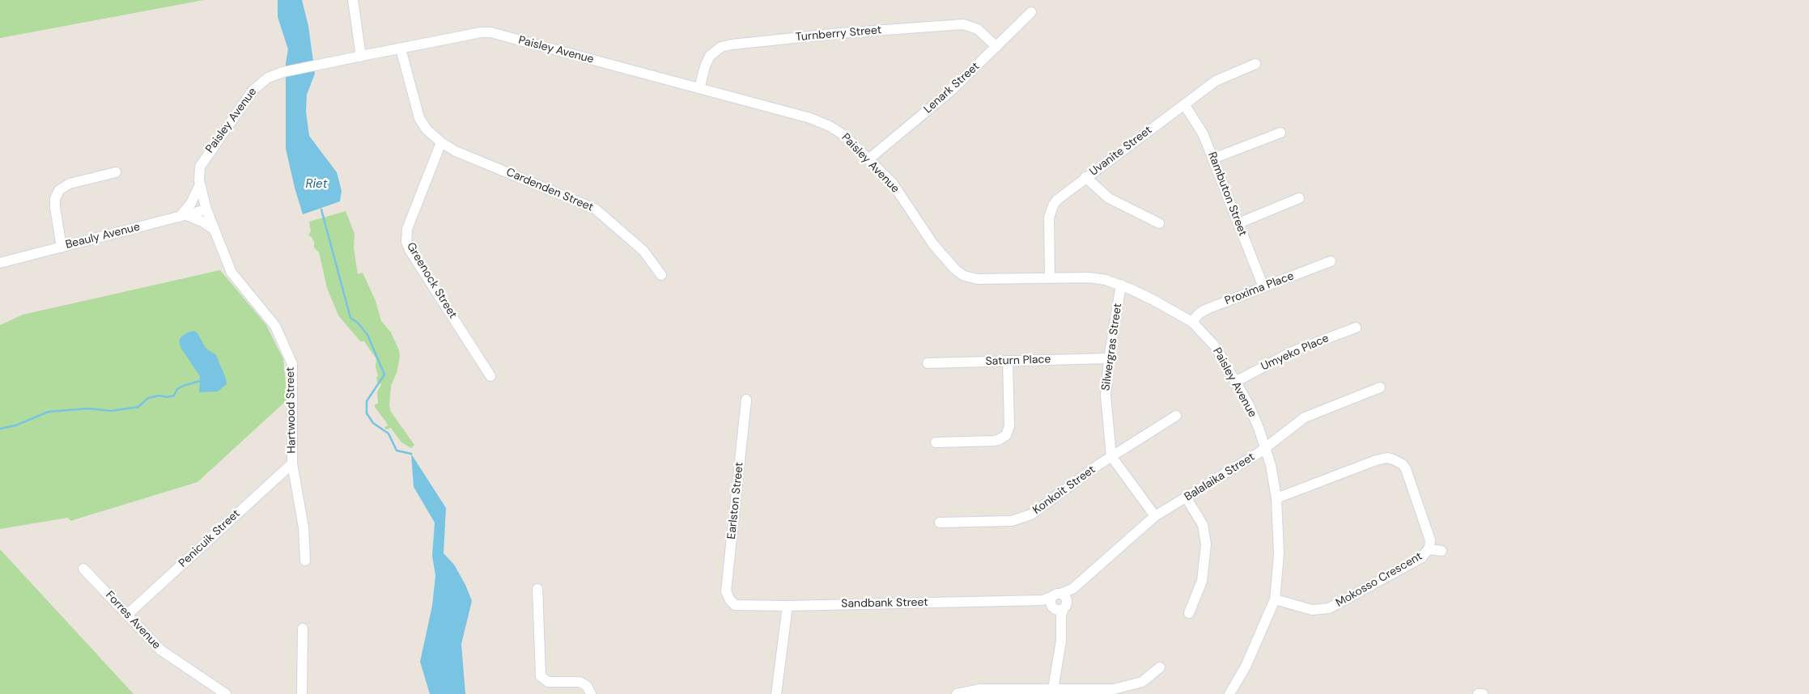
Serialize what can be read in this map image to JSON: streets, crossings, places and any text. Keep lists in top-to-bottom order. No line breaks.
{"streets":{"street":["Turnberry Street","Paisley Avenue","Lenark Street","Uvanite Street","Cardenden Street","Rambuton Street","Beauly Avenue","Greenock Street","Proxima Place","Silwergras Street","Umyeko Place","Saturn Place","Hartwood Street","Balalaika Street","Konkoit Street","Earlston Street","Penicuik Street","Mokosso Crescent","Sandbank Street","Forres Avenue"]},"crossings":[["Turnberry Street","Paisley Avenue"],["Turnberry Street","Lenark Street"],["Paisley Avenue","Lenark Street"],["Paisley Avenue","Uvanite Street"],["Paisley Avenue","Beauly Avenue"],["Paisley Avenue","Proxima Place"],["Paisley Avenue","Silwergras Street"],["Paisley Avenue","Umyeko Place"],["Paisley Avenue","Hartwood Street"],["Paisley Avenue","Balalaika Street"],["Paisley Avenue","Mokosso Crescent"],["Uvanite Street","Rambuton Street"],["Cardenden Street","Greenock Street"],["Rambuton Street","Proxima Place"],["Beauly Avenue","Hartwood Street"],["Silwergras Street","Saturn Place"],["Silwergras Street","Konkoit Street"],["Hartwood Street","Penicuik Street"],["Balalaika Street","Sandbank Street"],["Earlston Street","Sandbank Street"],["Penicuik Street","Forres Avenue"]],"water":["Riet"]}
